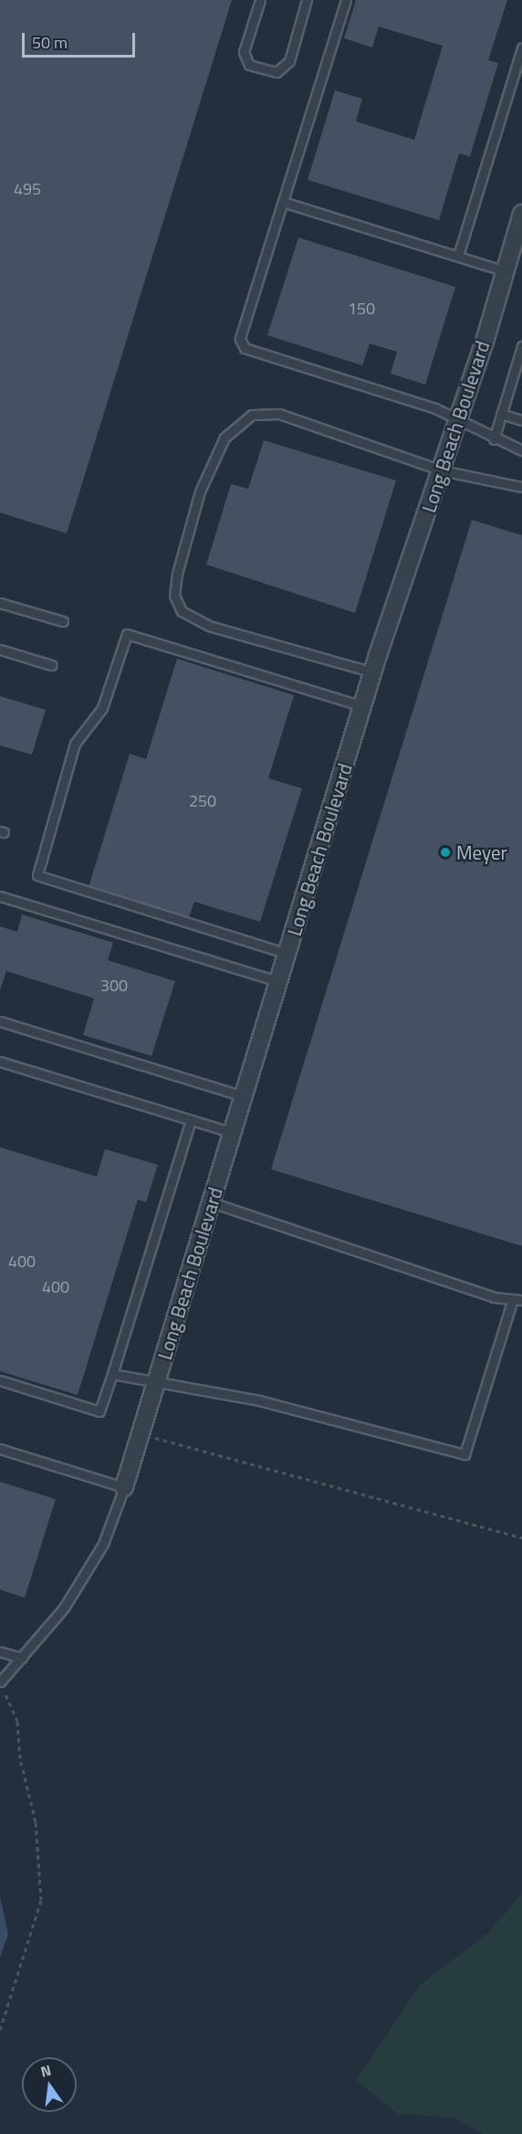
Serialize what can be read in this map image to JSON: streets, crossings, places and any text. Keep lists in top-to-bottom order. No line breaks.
{"streets":{"street":["Long Beach Boulevard"]},"places":["Meyer"],"house_numbers":["495","150","250","300","400","400"],"scale_bar":"50 m","north":"top"}
